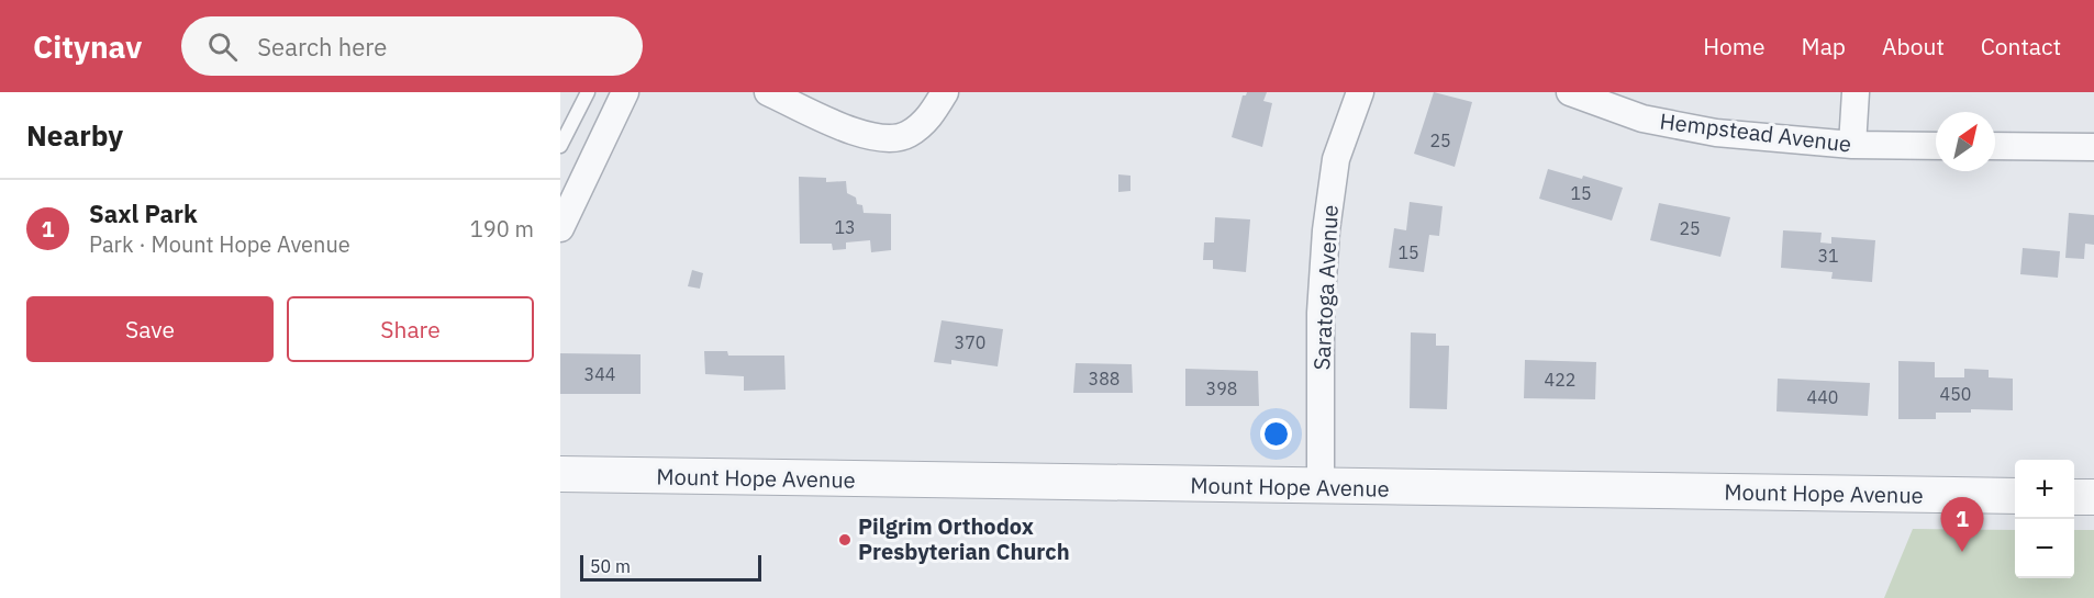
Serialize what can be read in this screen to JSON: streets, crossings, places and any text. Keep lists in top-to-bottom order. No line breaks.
{"streets":{"street":["Hempstead Avenue","Saratoga Avenue","Mount Hope Avenue"]},"crossings":[["Saratoga Avenue","Mount Hope Avenue"]],"places":["Pilgrim Orthodox Presbyterian Church"],"house_numbers":["25","15","13","25","15","31","370","344","388","422","398","450","440"],"scale_bar":"50 m","north":"top right","page":{"header":"Citynav","search":"Search here","nav":["Home","Map","About","Contact"],"heading":"Nearby","list":[{"mark":"1","name":"Saxl Park","note":"Park · Mount Hope Avenue","value":"190 m"}],"buttons":["Save","Share"],"map_buttons":["+","−"],"pins":"1","scale":"50 m"}}
